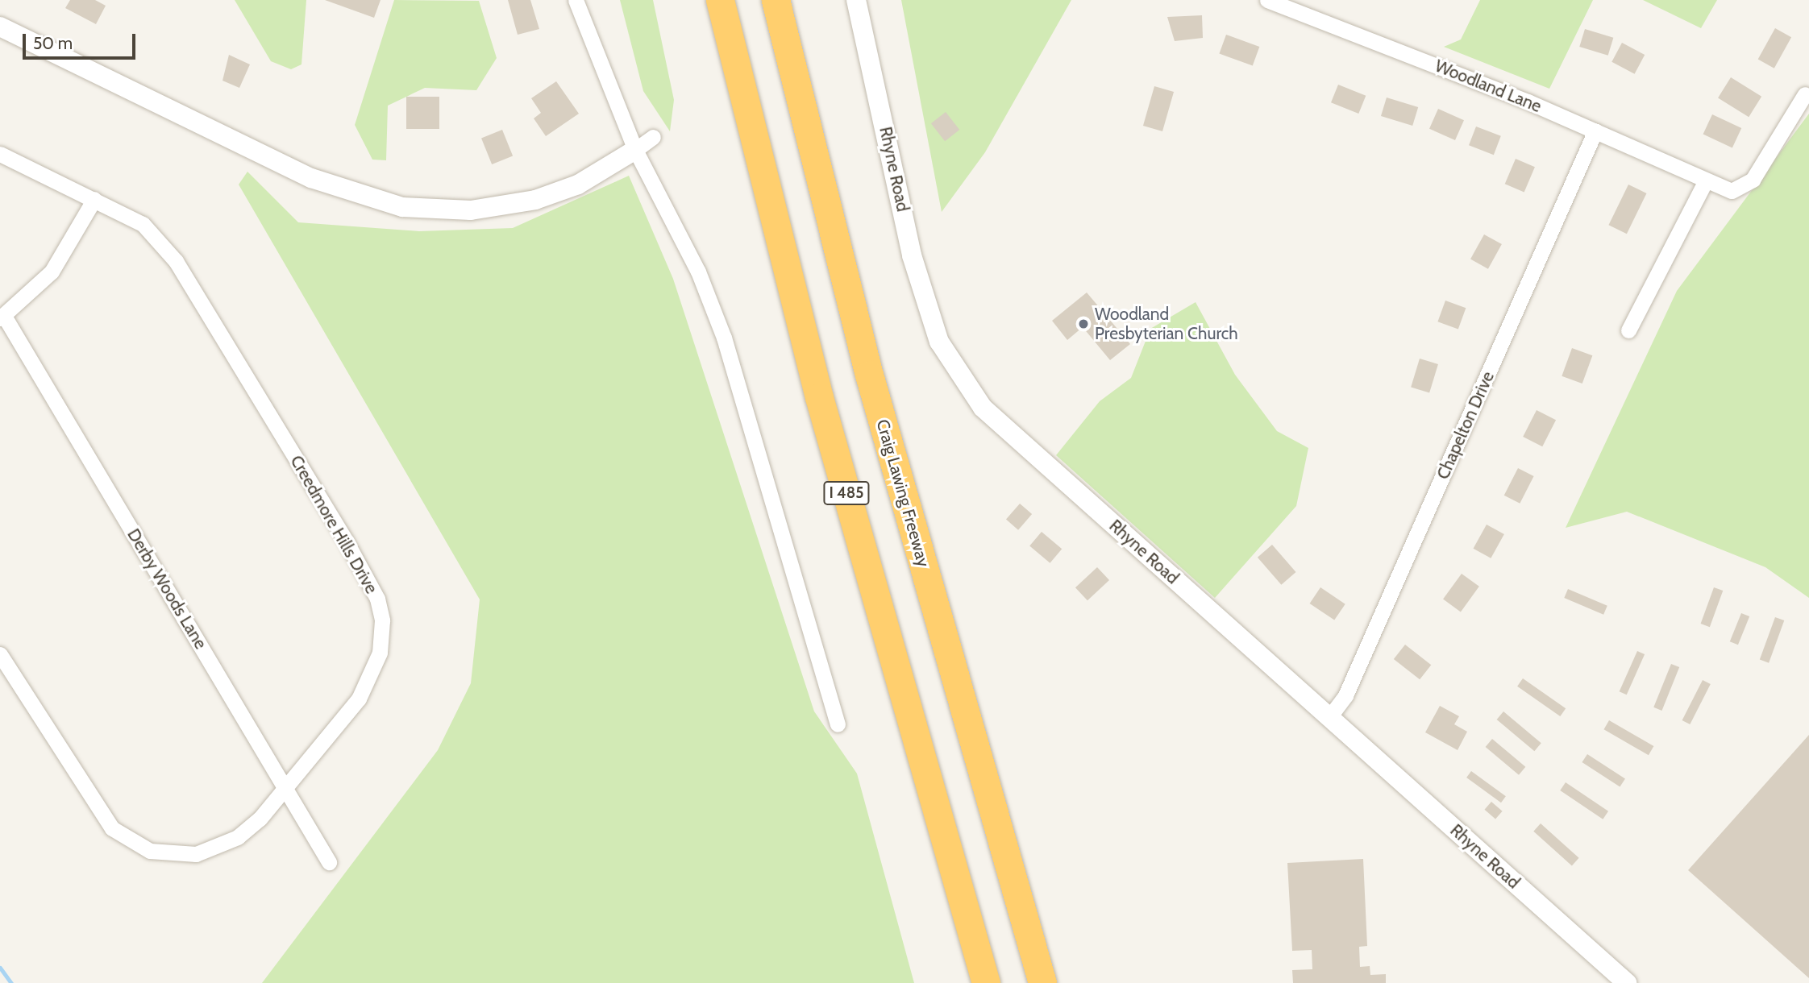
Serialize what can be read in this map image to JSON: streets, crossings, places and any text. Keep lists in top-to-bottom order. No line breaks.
{"streets":{"highway":["I 485","Craig Lawing Freeway"],"street":["Woodland Lane","Rhyne Road","Chapelton Drive","Creedmore Hills Drive","Derby Woods Lane"]},"crossings":[["Woodland Lane","Chapelton Drive"],["Rhyne Road","Chapelton Drive"],["Creedmore Hills Drive","Derby Woods Lane"]],"places":["Woodland Presbyterian Church"],"scale_bar":"50 m"}
